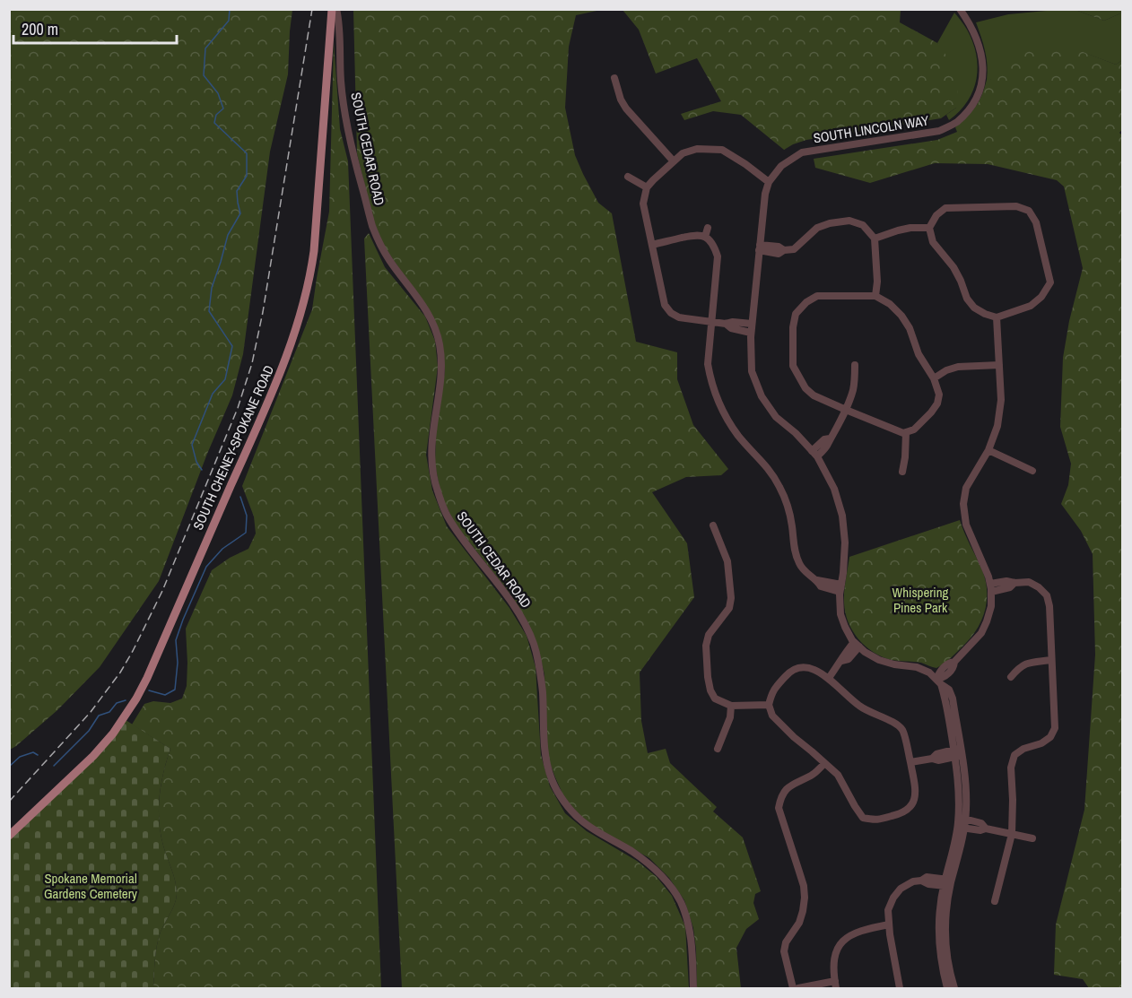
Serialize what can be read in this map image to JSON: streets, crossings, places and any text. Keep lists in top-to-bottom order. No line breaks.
{"streets":{"main road":["SOUTH CHENEY-SPOKANE ROAD"],"street":["SOUTH LINCOLN WAY","SOUTH CEDAR ROAD"]},"parks":["Whispering Pines Park","Spokane Memorial Gardens Cemetery"],"scale_bar":"200 m"}
